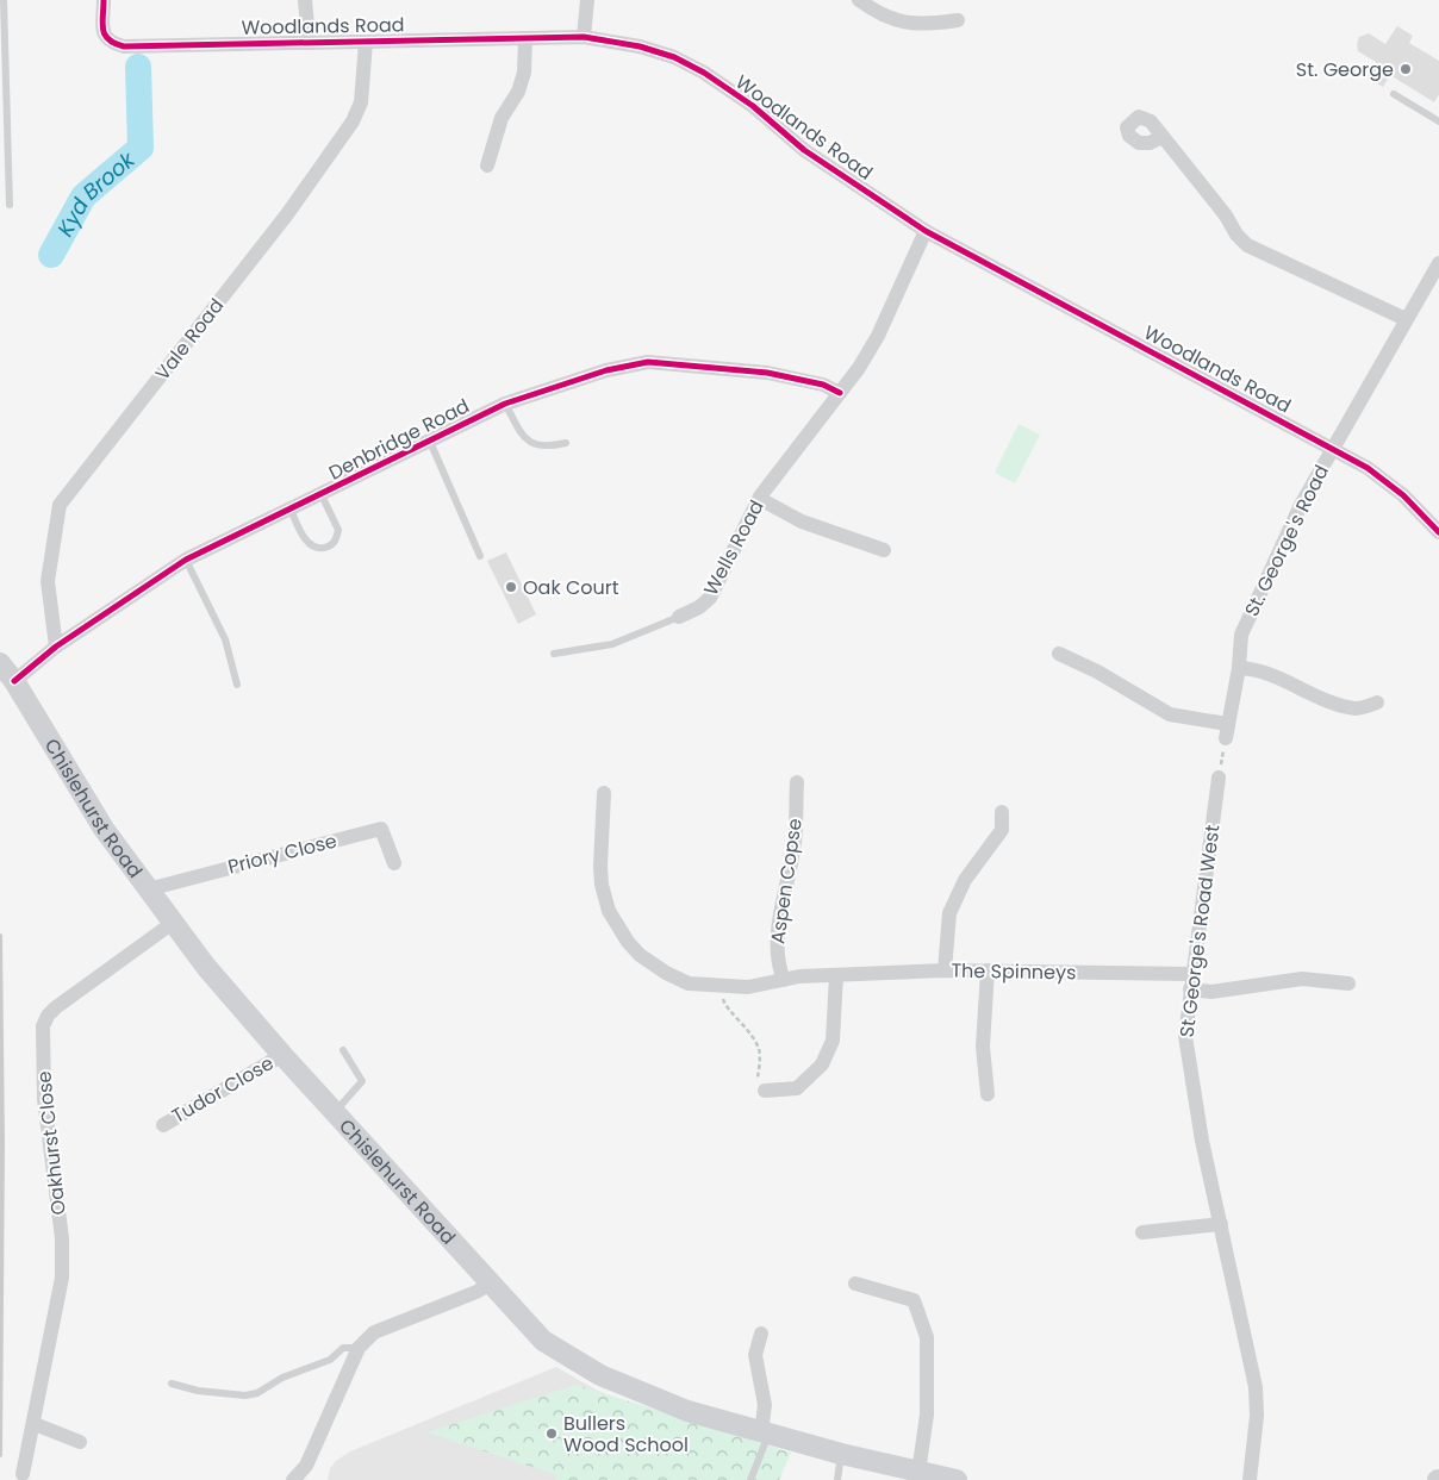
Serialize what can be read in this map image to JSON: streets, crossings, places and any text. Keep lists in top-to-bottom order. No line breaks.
{"streets":{"main road":["Chislehurst Road"],"street":["Woodlands Road","Vale Road","Denbridge Road","St. George's Road","Wells Road","Priory Close","Aspen Copse","St George's Road West","The Spinneys","Tudor Close","Oakhurst Close"]},"crossings":[["Woodlands Road","Vale Road"],["Woodlands Road","St. George's Road"],["Vale Road","Denbridge Road"],["Denbridge Road","Wells Road"],["Denbridge Road","Chislehurst Road"],["Chislehurst Road","Priory Close"],["Chislehurst Road","Tudor Close"],["Chislehurst Road","Oakhurst Close"],["Aspen Copse","The Spinneys"],["St George's Road West","The Spinneys"]],"water":["Kyd Brook"],"places":["St. George","Oak Court","Bullers Wood School"]}
